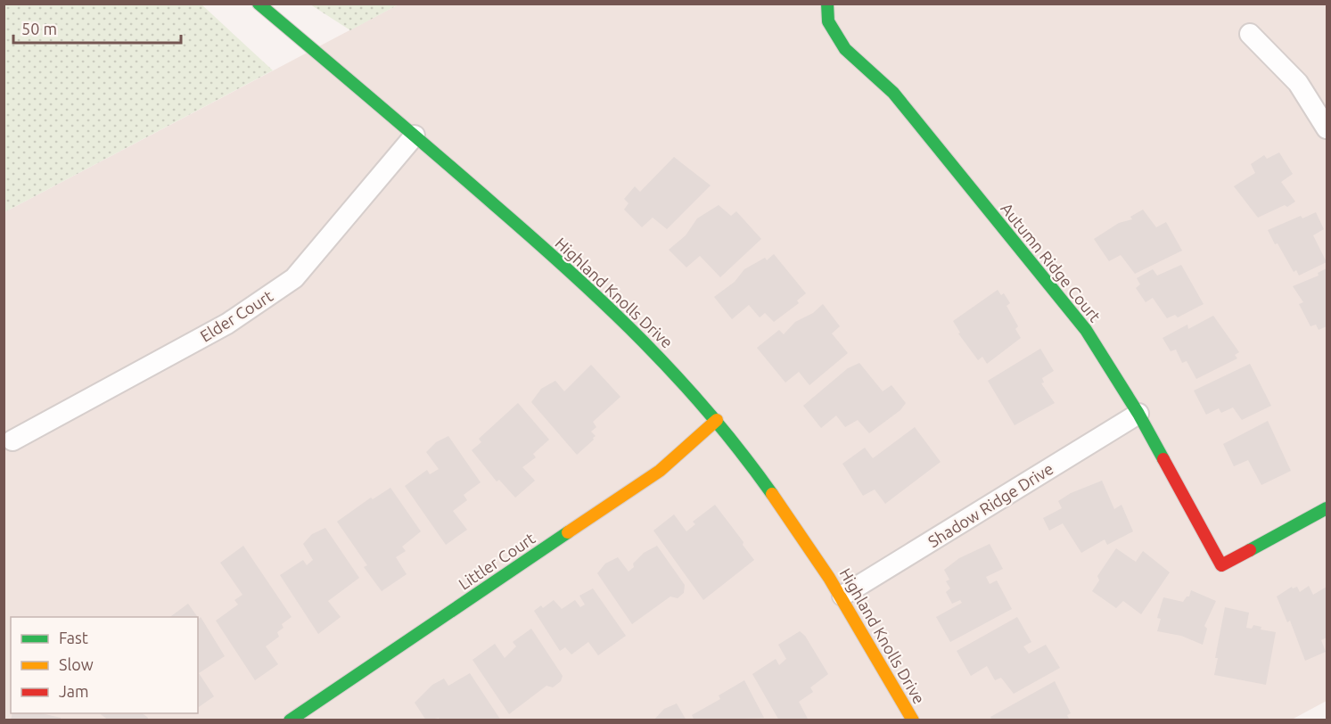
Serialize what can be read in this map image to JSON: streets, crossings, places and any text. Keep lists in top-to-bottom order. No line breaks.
{"streets":{"street":["Autumn Ridge Court","Highland Knolls Drive","Elder Court","Shadow Ridge Drive","Littler Court"]},"crossings":[["Autumn Ridge Court","Shadow Ridge Drive"],["Highland Knolls Drive","Elder Court"],["Highland Knolls Drive","Shadow Ridge Drive"],["Highland Knolls Drive","Littler Court"]],"legend":["Fast","Slow","Jam"],"scale_bar":"50 m"}
